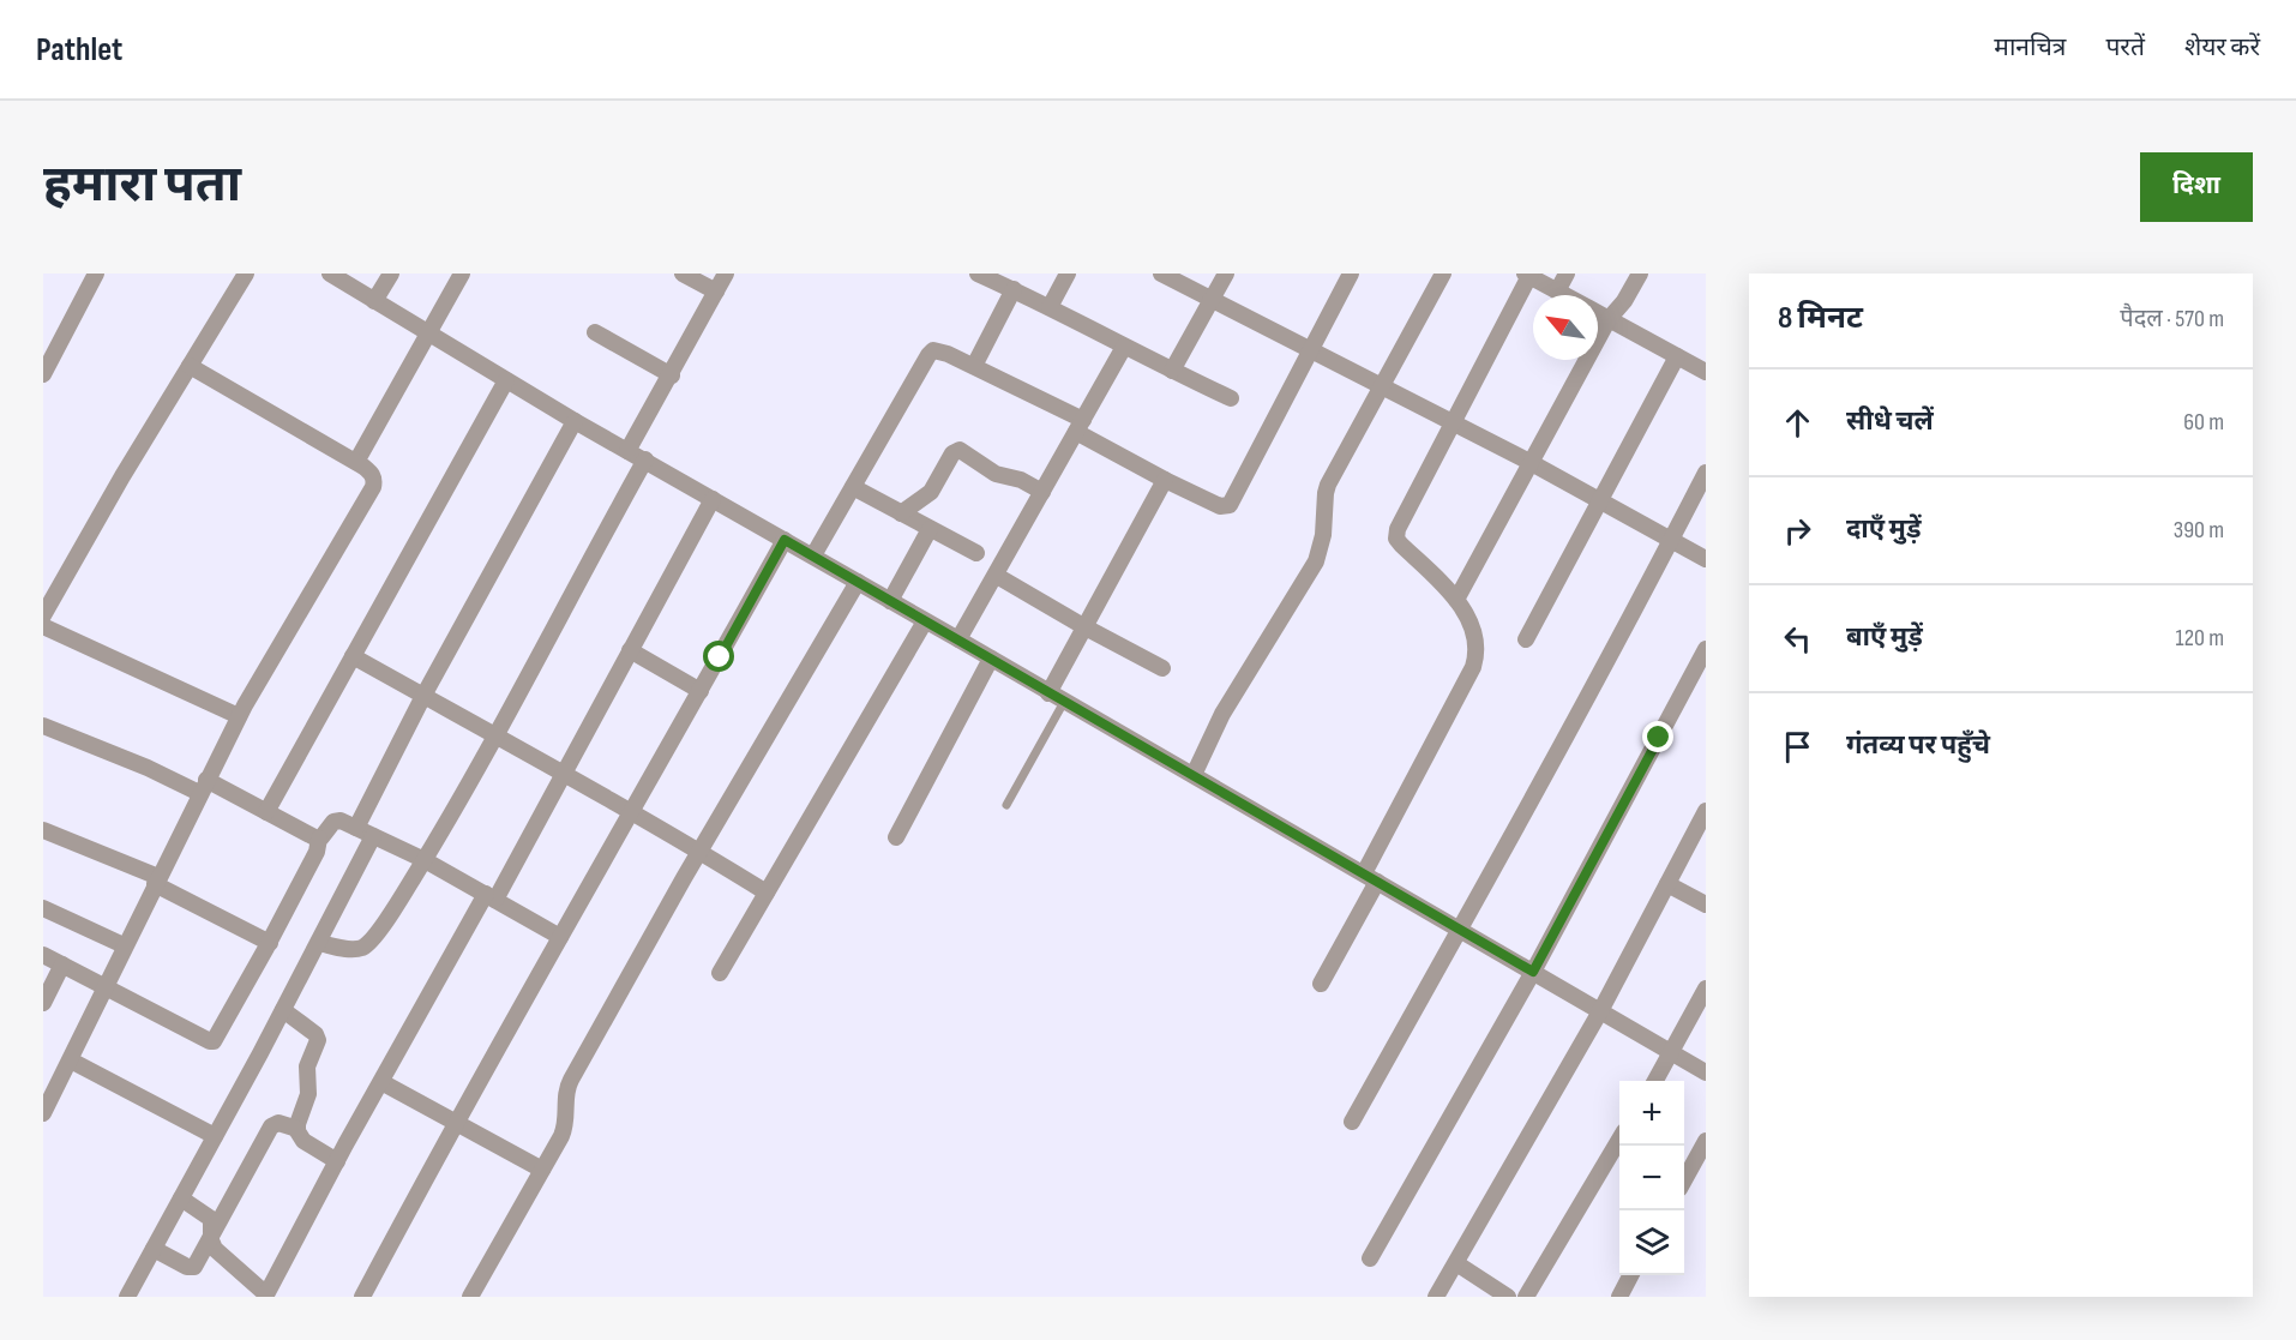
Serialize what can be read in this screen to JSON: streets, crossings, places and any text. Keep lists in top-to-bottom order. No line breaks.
{"north":"top left","page":{"header":"Pathlet","nav":["मानचित्र","परतें","शेयर करें"],"buttons":"दिशा","title":"हमारा पता","heading":["8 मिनट","पैदल · 570 m"],"list":[["सीधे चलें","60 m"],["दाएँ मुड़ें","390 m"],["बाएँ मुड़ें","120 m"],"गंतव्य पर पहुँचे"],"map_buttons":["+","−"]}}
